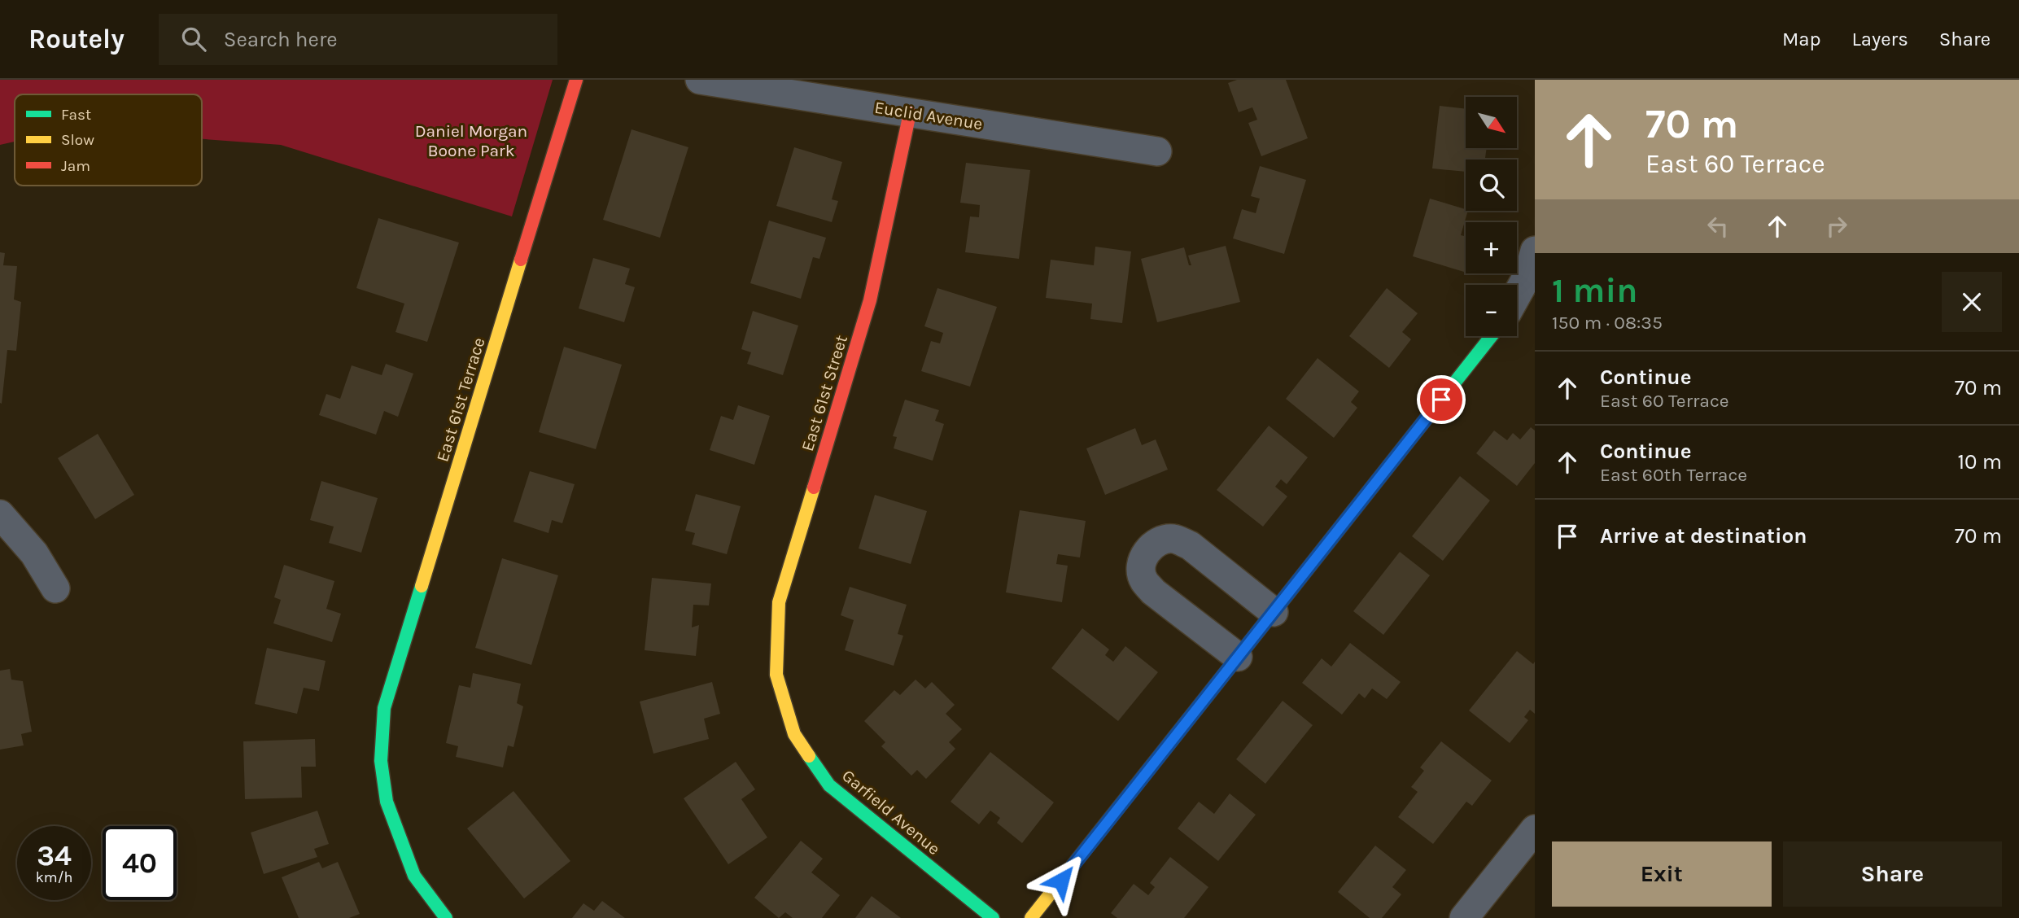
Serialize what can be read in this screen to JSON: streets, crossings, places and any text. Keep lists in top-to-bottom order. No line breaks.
{"streets":{"street":["Euclid Avenue","East 61st Street","East 61st Terrace","Garfield Avenue"]},"crossings":[["Euclid Avenue","East 61st Street"],["East 61st Street","Garfield Avenue"]],"parks":["Daniel Morgan Boone Park"],"legend":["Fast","Slow","Jam"],"north":"bottom right","page":{"header":"Routely","search":"Search here","nav":["Map","Layers","Share"],"turn":["70 m","East 60 Terrace"],"map_buttons":["+","−"],"heading":["1 min","150 m · 08:35"],"list":[{"name":"Continue","note":"East 60 Terrace","value":"70 m"},{"name":"Continue","note":"East 60th Terrace","value":"10 m"},{"name":"Arrive at destination","value":"70 m"}],"speed":"34 km/h","limit":"40","buttons":["Exit","Share"]}}
